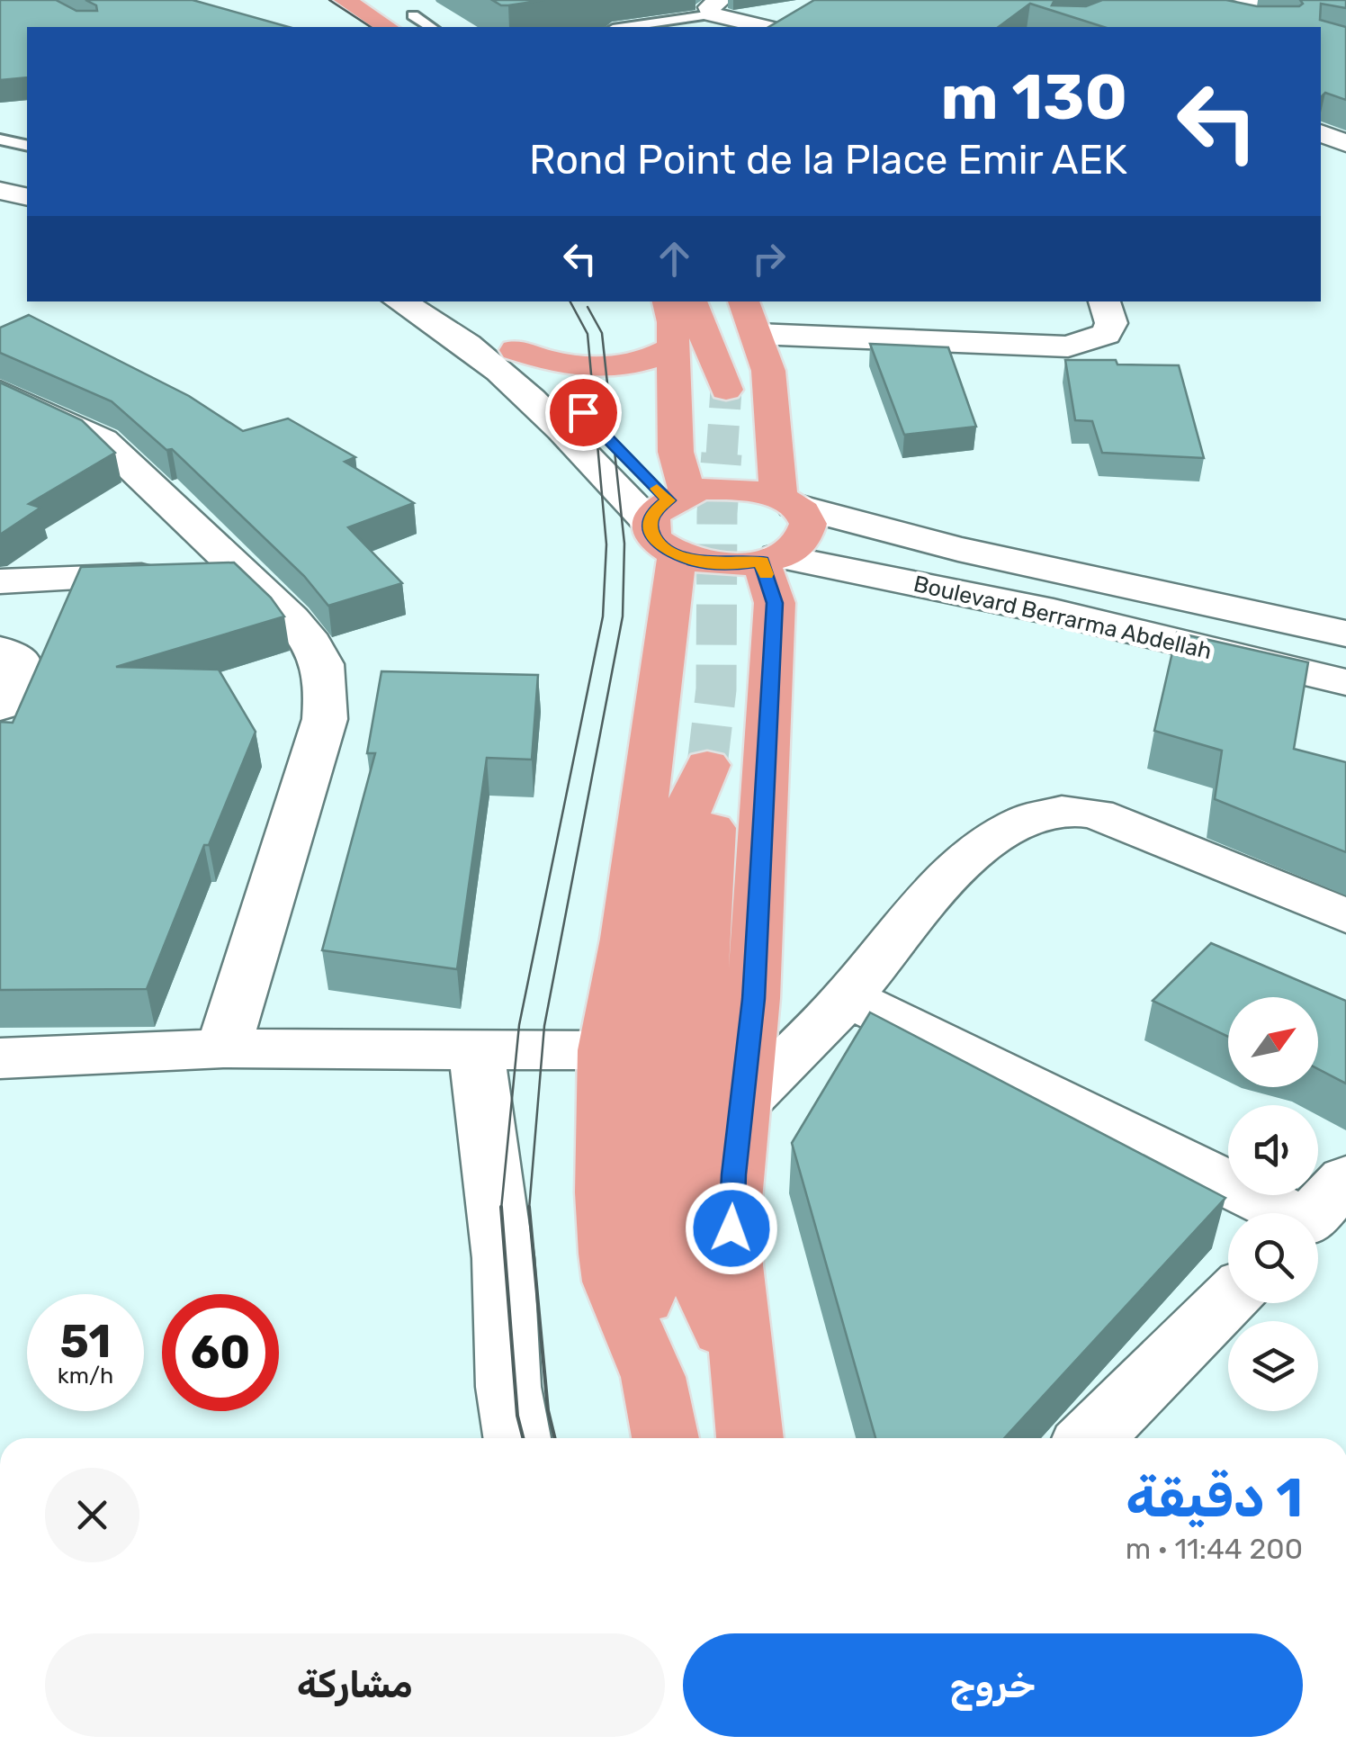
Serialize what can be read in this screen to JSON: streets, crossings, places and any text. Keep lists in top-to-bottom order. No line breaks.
{"streets":{"street":["Boulevard Berrarma Abdellah"]},"north":"top right","page":{"turn":["130 m","Rond Point de la Place Emir AEK"],"speed":"51 km/h","limit":"60","heading":["1 دقيقة","200 m · 11:44"],"buttons":["خروج","مشاركة"]}}
